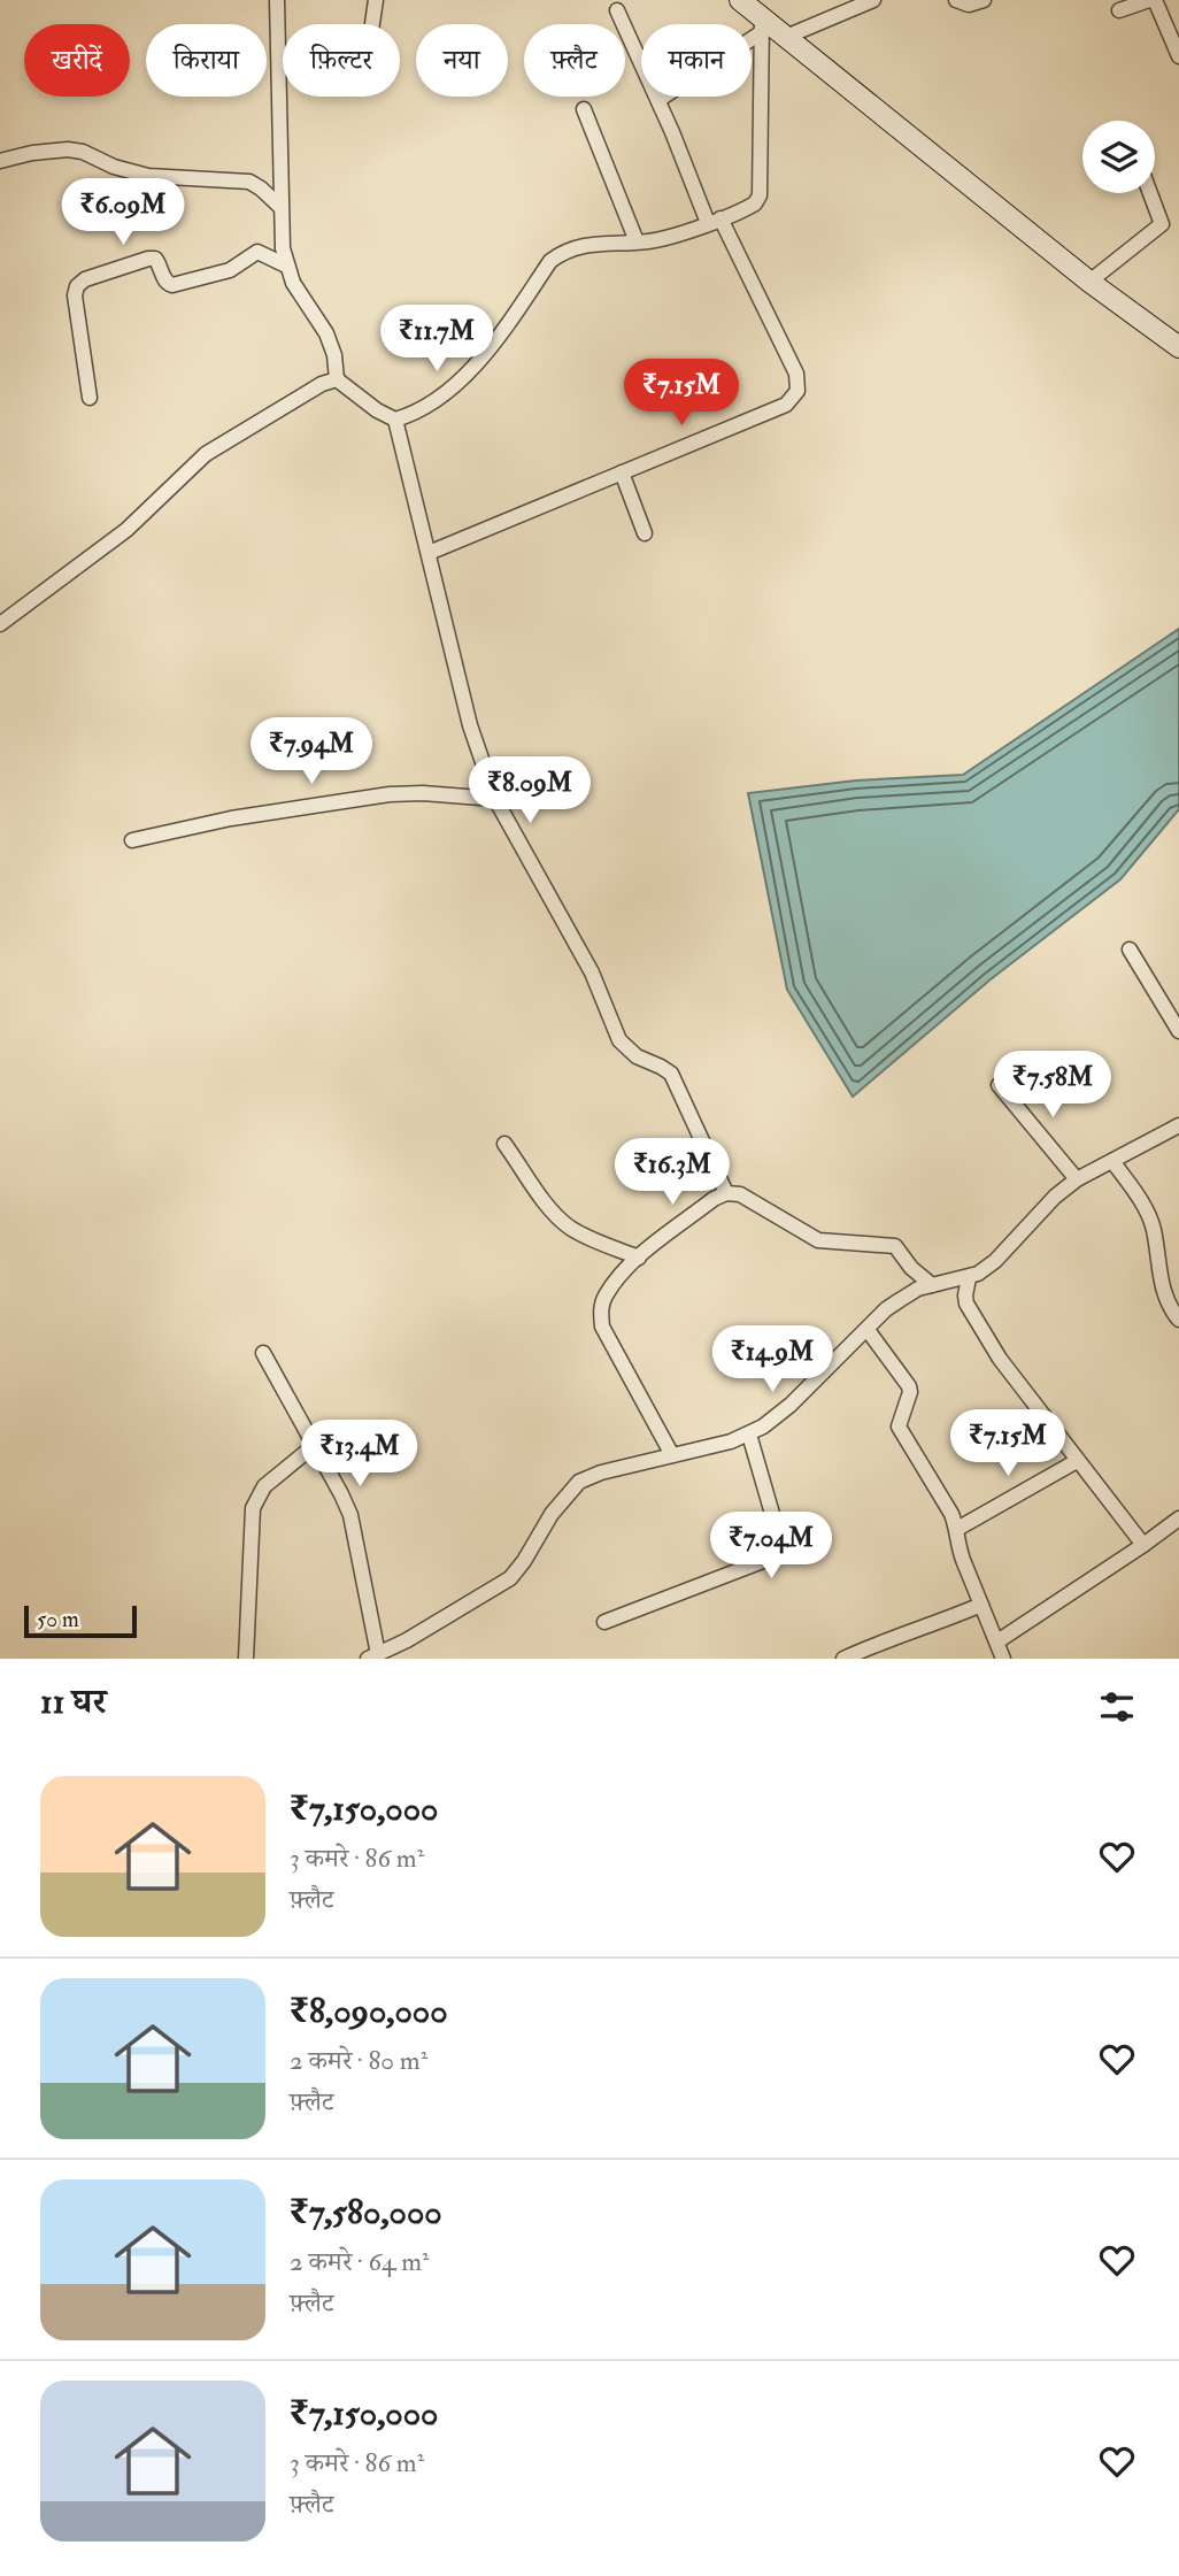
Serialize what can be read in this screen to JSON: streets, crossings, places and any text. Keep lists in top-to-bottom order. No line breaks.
{"scale_bar":"50 m","page":{"chip":["खरीदें","किराया","फ़िल्टर","नया","फ़्लैट","मकान"],"price":["₹6.09M","₹11.7M","₹7.15M","₹7.94M","₹8.09M","₹7.58M","₹16.3M","₹14.9M","₹7.15M","₹13.4M","₹7.04M"],"scale":"50 m","heading":"11 घर","list":[{"name":"₹7,150,000","note":"3 कमरे · 86 m² · फ़्लैट"},{"name":"₹8,090,000","note":"2 कमरे · 80 m² · फ़्लैट"},{"name":"₹7,580,000","note":"2 कमरे · 64 m² · फ़्लैट"},{"name":"₹7,150,000","note":"3 कमरे · 86 m² · फ़्लैट"}]}}
